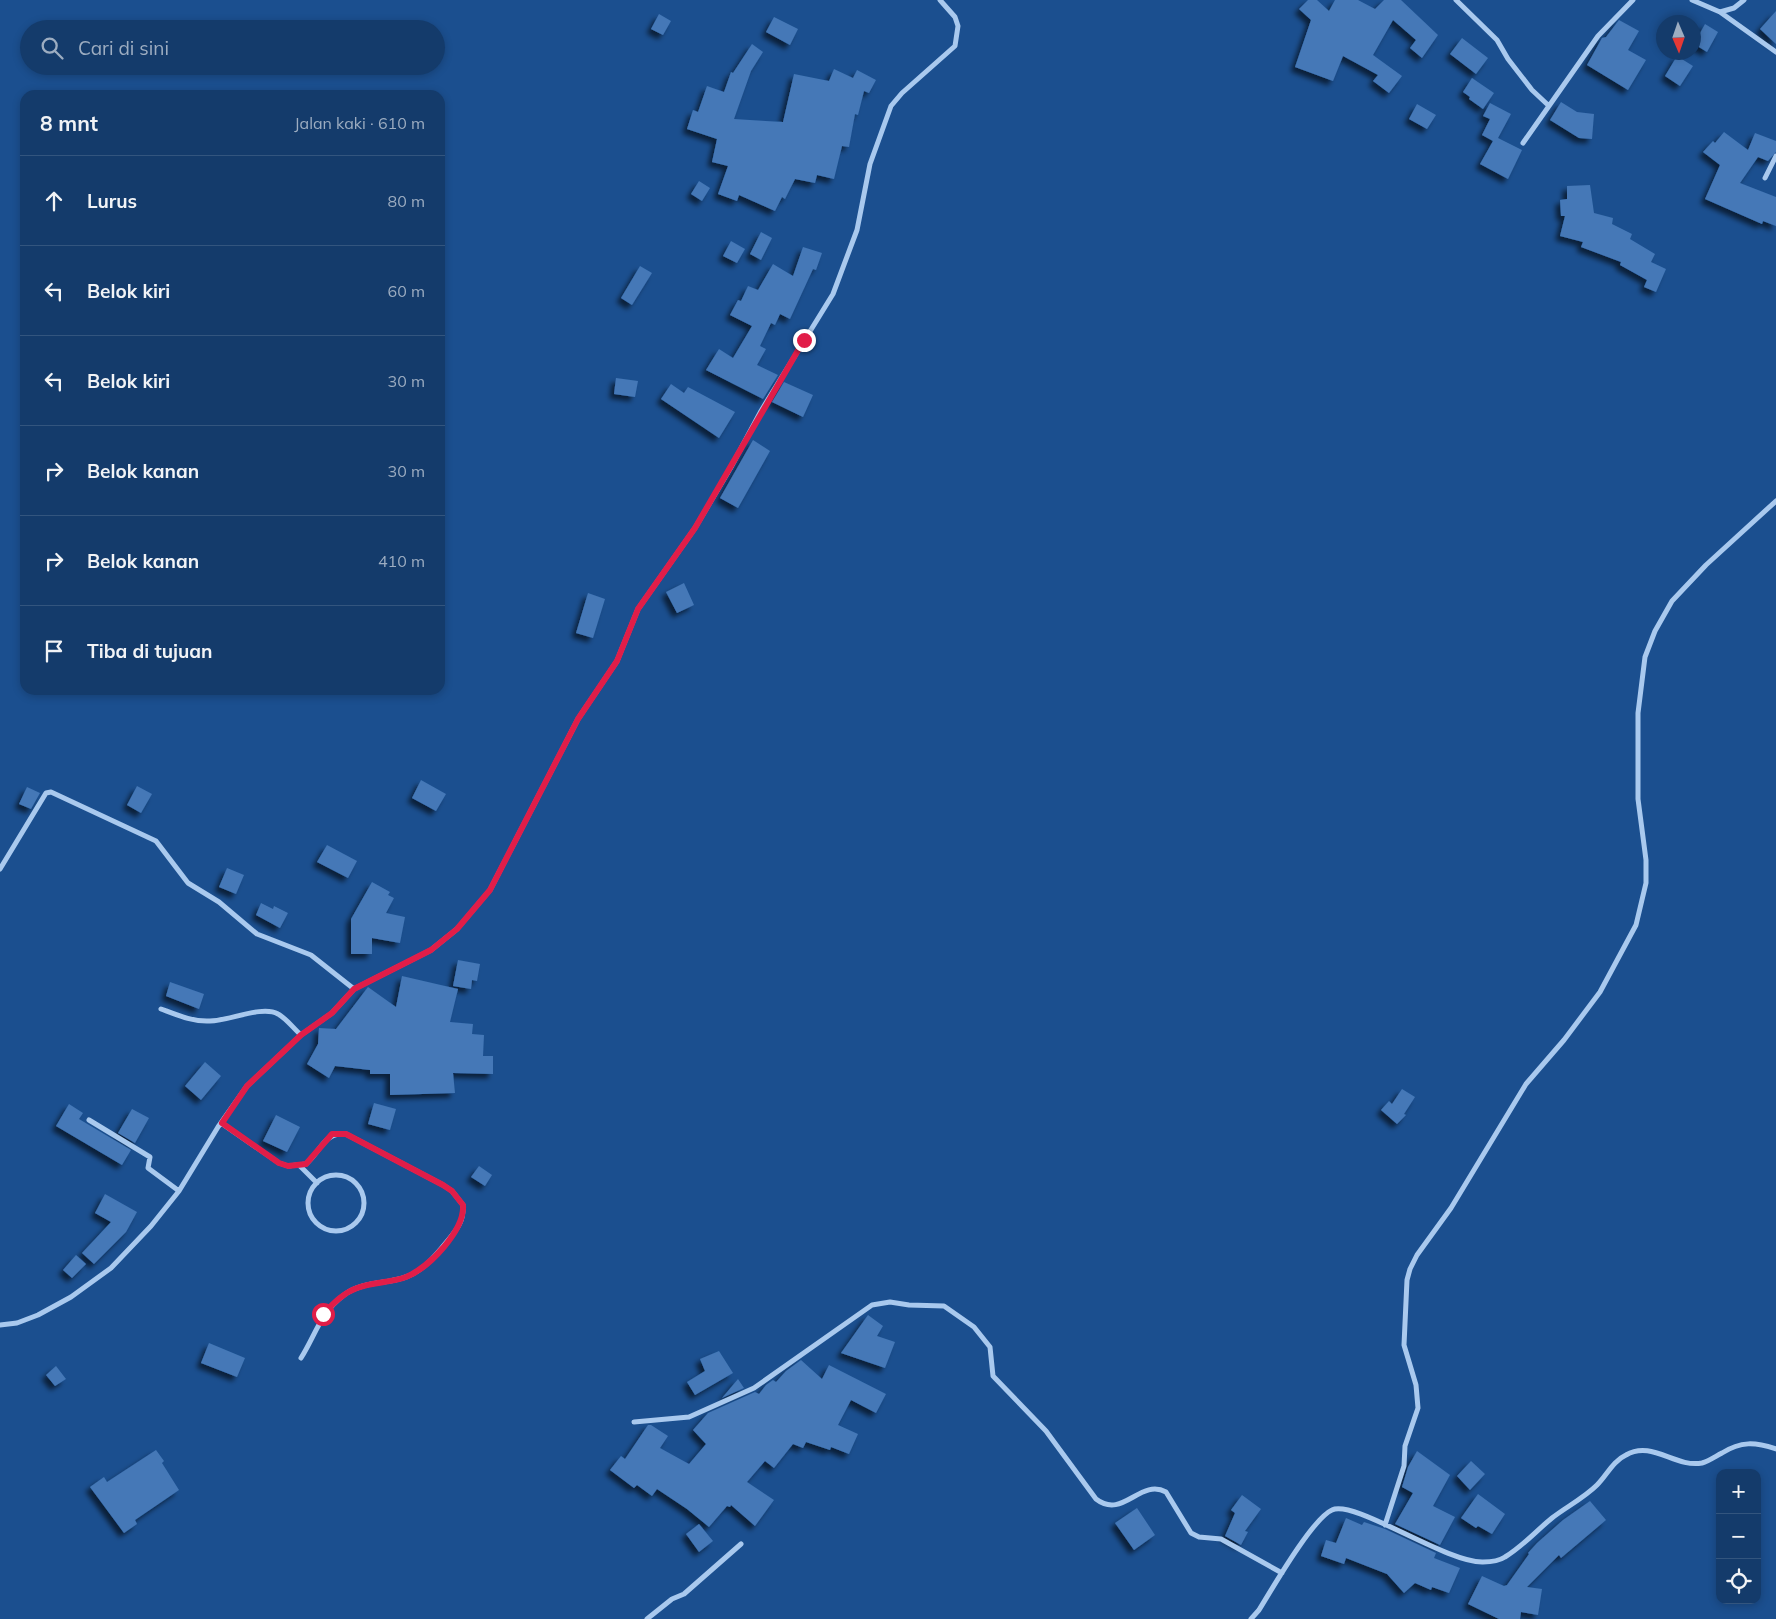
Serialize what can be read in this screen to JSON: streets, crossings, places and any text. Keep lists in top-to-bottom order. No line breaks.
{"north":"bottom","page":{"search":"Cari di sini","heading":["8 mnt","Jalan kaki · 610 m"],"list":[["Lurus","80 m"],["Belok kiri","60 m"],["Belok kiri","30 m"],["Belok kanan","30 m"],["Belok kanan","410 m"],"Tiba di tujuan"],"map_buttons":["+","−"]}}
